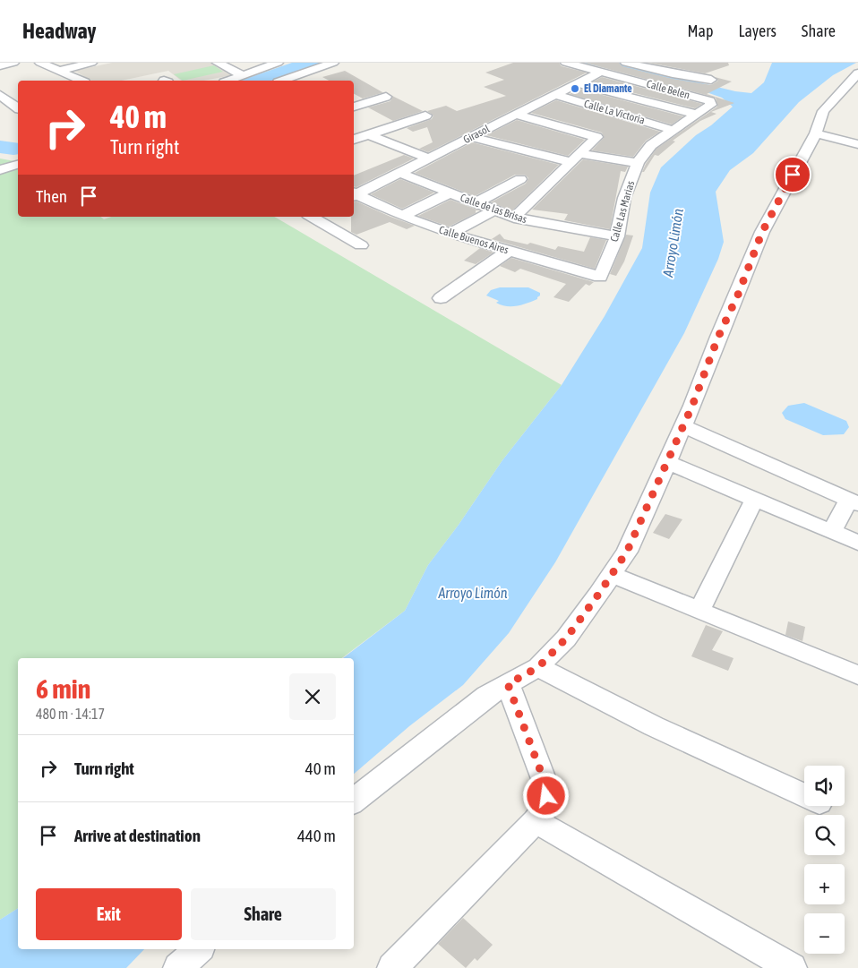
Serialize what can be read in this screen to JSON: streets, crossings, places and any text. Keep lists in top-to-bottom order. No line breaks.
{"streets":{"street":["Calle Belen","Calle La Victoria","Girasol","Calle de las Brisas","Calle Las Marias","Calle Buenos Aires"]},"crossings":[["Calle Belen","Girasol"],["Calle Belen","Calle Las Marias"],["Calle La Victoria","Girasol"],["Calle La Victoria","Calle Las Marias"],["Girasol","Calle de las Brisas"],["Girasol","Calle Buenos Aires"],["Calle de las Brisas","Calle Las Marias"],["Calle Las Marias","Calle Buenos Aires"]],"water":["Arroyo Limón"],"places":["El Diamante"],"page":{"header":"Headway","nav":["Map","Layers","Share"],"turn":["40 m","Turn right"],"then":"Then","heading":["6 min","480 m · 14:17"],"list":[{"name":"Turn right","value":"40 m"},{"name":"Arrive at destination","value":"440 m"}],"map_buttons":["+","−"],"buttons":["Exit","Share"]}}
